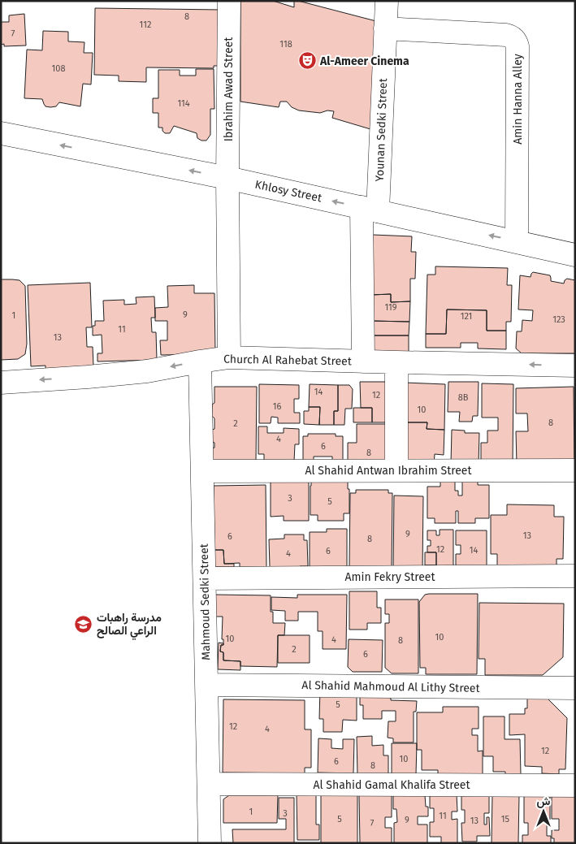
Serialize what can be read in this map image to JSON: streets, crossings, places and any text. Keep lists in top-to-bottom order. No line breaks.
{"streets":{"street":["Ibrahim Awad Street","Amin Hanna Alley","Younan Sedki Street","Khlosy Street","Church Al Rahebat Street","Al Shahid Antwan Ibrahim Street","Amin Fekry Street","Mahmoud Sedki Street","Al Shahid Mahmoud Al Lithy Street","Al Shahid Gamal Khalifa Street"]},"crossings":[["Ibrahim Awad Street","Khlosy Street"],["Ibrahim Awad Street","Church Al Rahebat Street"],["Amin Hanna Alley","Younan Sedki Street"],["Amin Hanna Alley","Khlosy Street"],["Younan Sedki Street","Khlosy Street"],["Younan Sedki Street","Church Al Rahebat Street"],["Church Al Rahebat Street","Mahmoud Sedki Street"],["Al Shahid Antwan Ibrahim Street","Mahmoud Sedki Street"],["Amin Fekry Street","Mahmoud Sedki Street"],["Mahmoud Sedki Street","Al Shahid Mahmoud Al Lithy Street"],["Mahmoud Sedki Street","Al Shahid Gamal Khalifa Street"]],"one_way":["Khlosy Street","Church Al Rahebat Street"],"places":{"theatre":["Al-Ameer Cinema"],"school or university":["مدرسة راهبات الراعي الصالح"]},"house_numbers":["8","112","7","118","108","114","119","9","1","121","123","11","13","14","12","8B","16","10","8","2","4","6","8","3","5","9","13","6","8","12","14","6","4","10","10","4","8","2","6","5","12","4","12","10","6","8","1","3","11","5","15","9","13","7"],"north":"top"}
